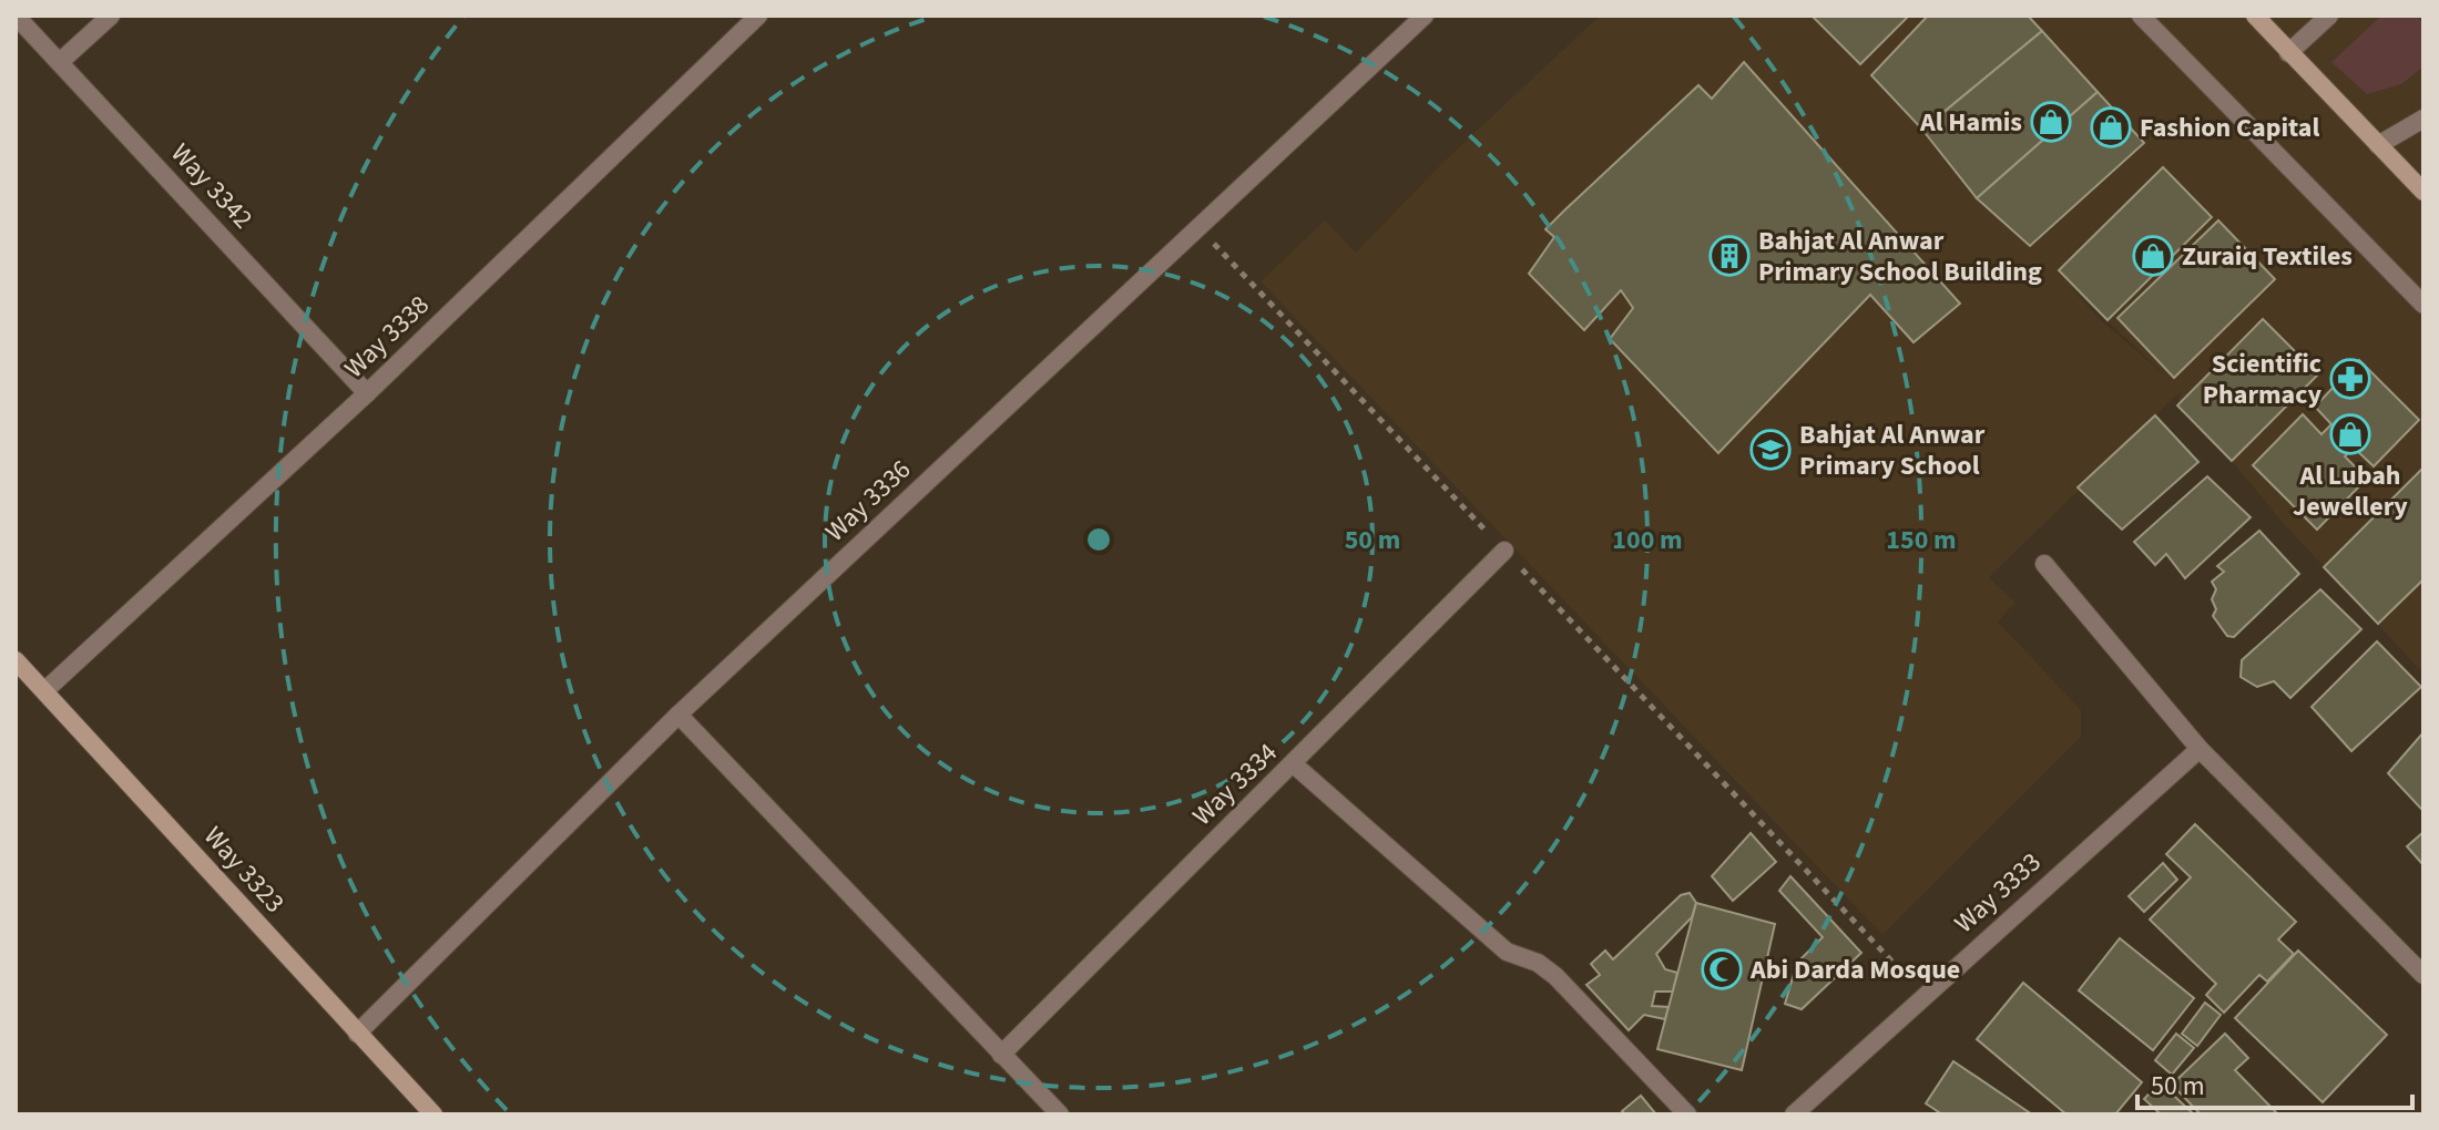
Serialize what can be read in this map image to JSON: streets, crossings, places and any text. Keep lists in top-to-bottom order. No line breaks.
{"streets":{"street":["Way 3342","Way 3338","Way 3336","Way 3334","Way 3323","Way 3333"]},"crossings":[["Way 3342","Way 3338"],["Way 3338","Way 3323"],["Way 3336","Way 3323"]],"places":{"shop":["Al Hamis","Fashion Capital","Zuraiq Textiles","Al Lubah Jewellery"],"building":["Bahjat Al Anwar Primary School Building"],"pharmacy":["Scientific Pharmacy"],"school or university":["Bahjat Al Anwar Primary School"],"mosque":["Abi Darda Mosque"]},"scale_bar":"50 m","rings":["50 m","100 m","150 m"]}
